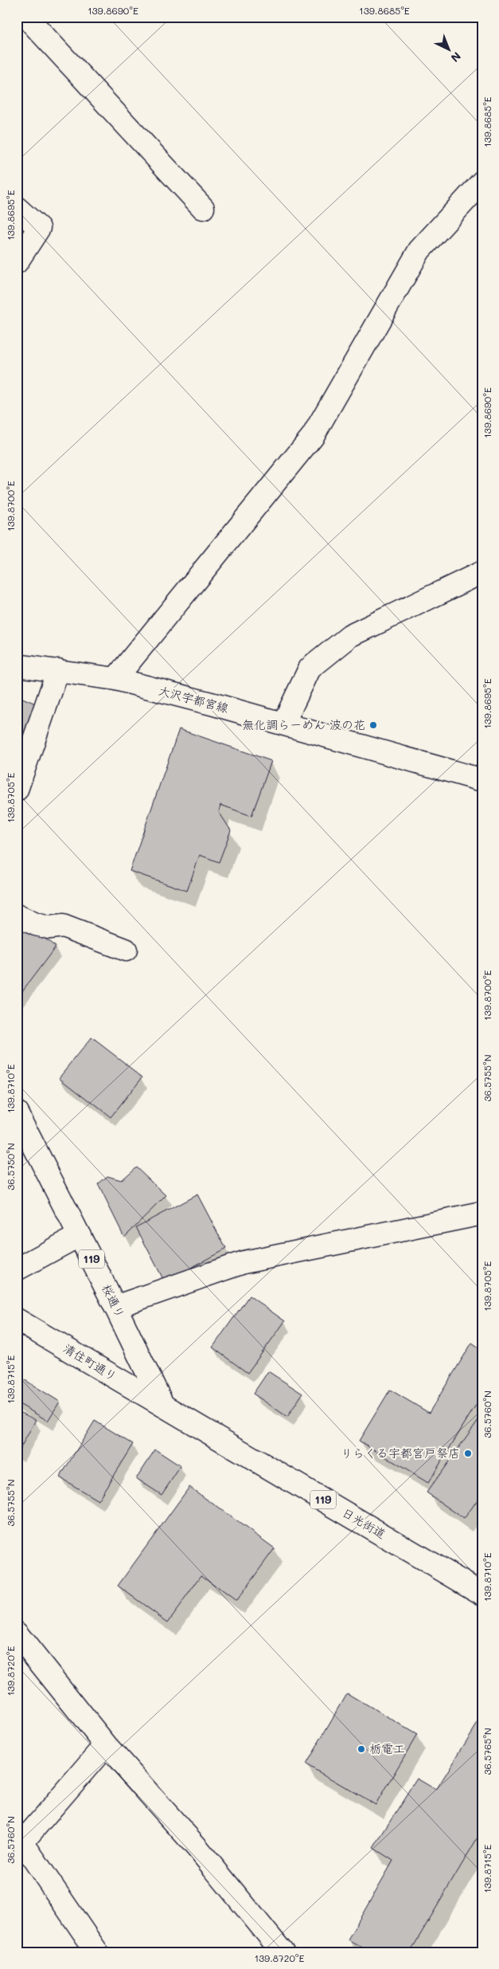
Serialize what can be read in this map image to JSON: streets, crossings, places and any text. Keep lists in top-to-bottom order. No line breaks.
{"streets":{"main road":["大沢宇都宮線","119","桜通り","清住町通り","日光街道"]},"crossings":[["桜通り","清住町通り"],["桜通り","日光街道"],["清住町通り","日光街道"]],"places":["無化調らーめん 波の花","りらくる宇都宮戸祭店","栃電工"],"north":"bottom right","coordinates":["139.8690°E","139.8685°E","139.8695°E","139.8700°E","139.8705°E","36.5755°N","139.8710°E","36.5750°N","139.8715°E","36.5760°N","139.8720°E","36.5765°N"]}
